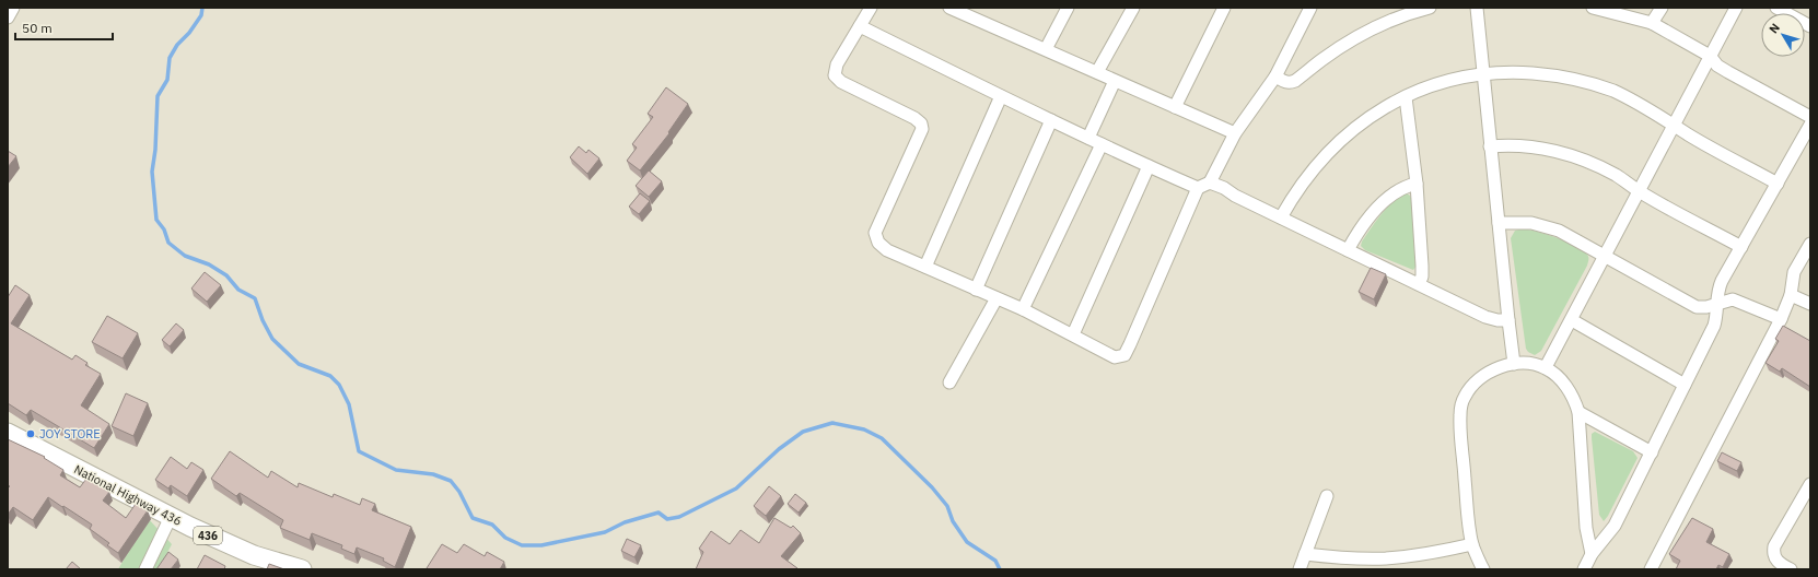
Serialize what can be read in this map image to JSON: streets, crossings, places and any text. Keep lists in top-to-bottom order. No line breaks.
{"streets":{"main road":["National Highway 436","436"]},"places":["JOY STORE"],"scale_bar":"50 m","north":"top left"}
